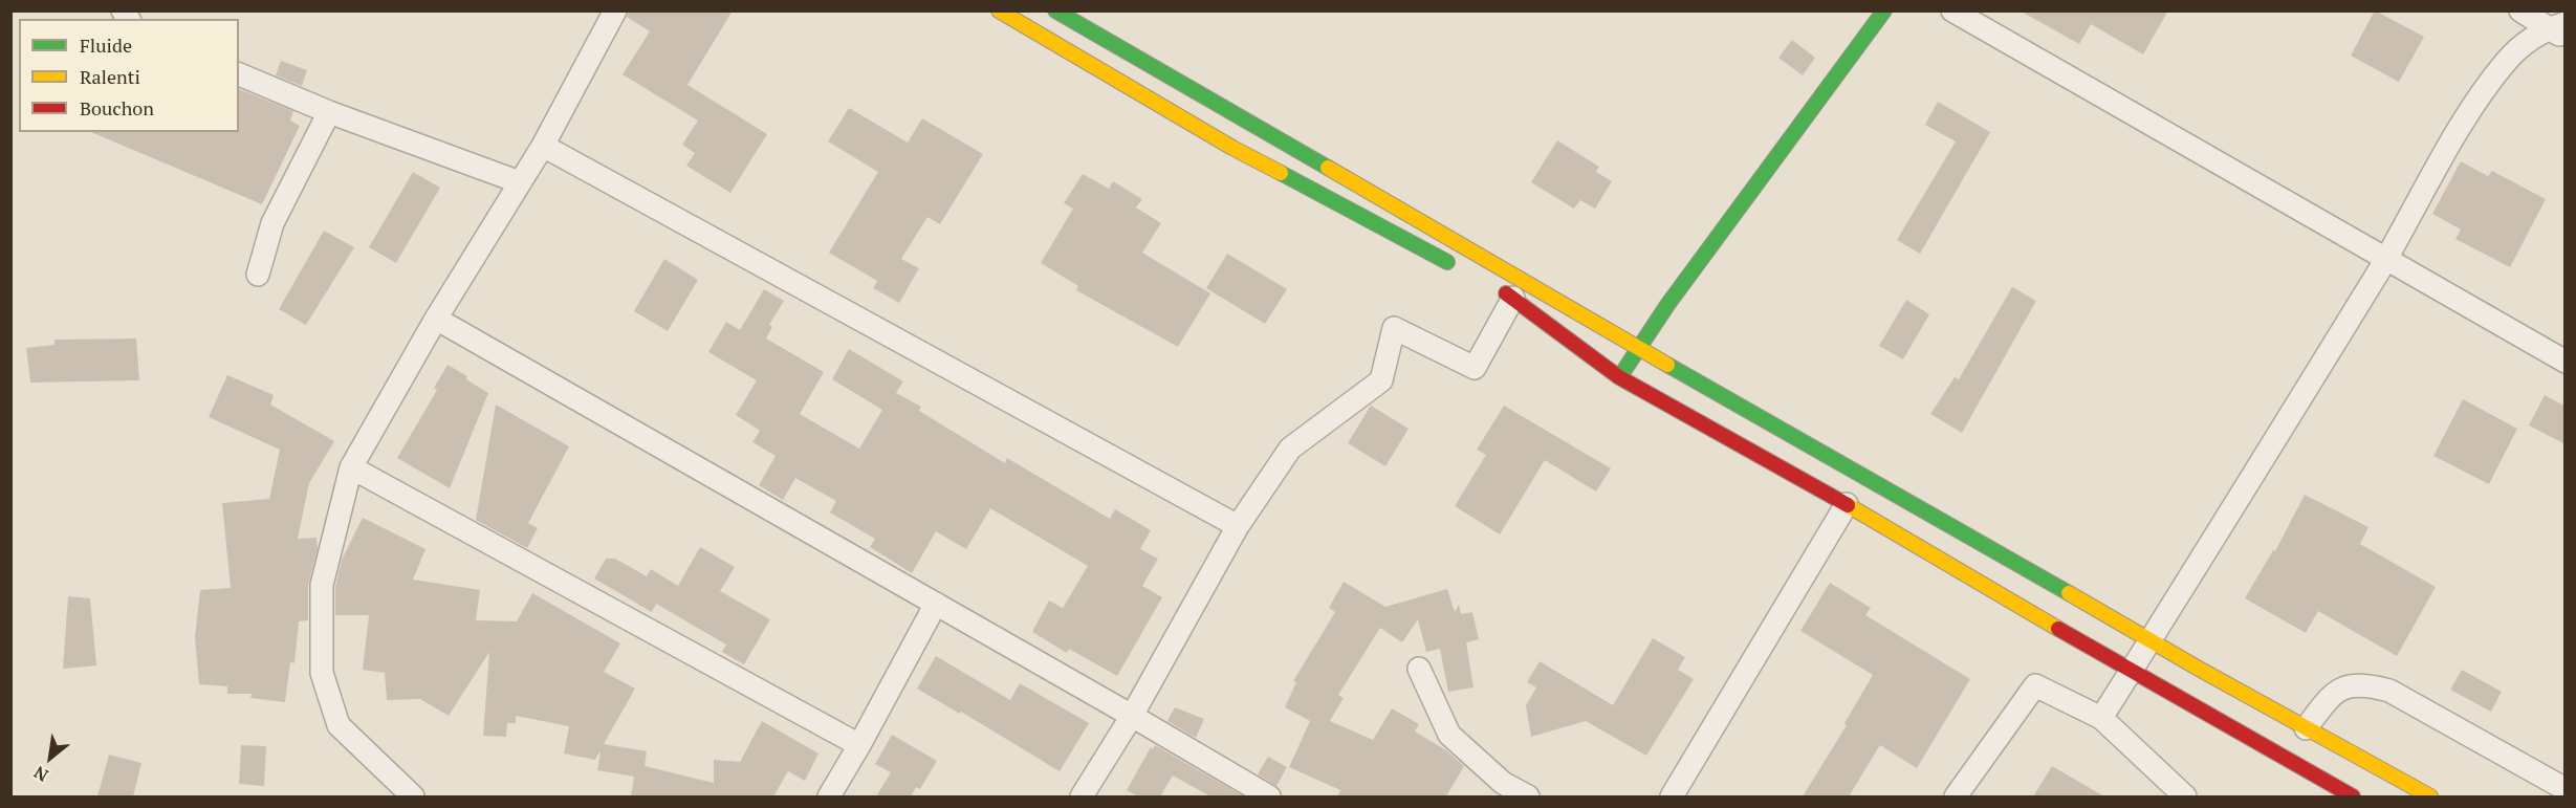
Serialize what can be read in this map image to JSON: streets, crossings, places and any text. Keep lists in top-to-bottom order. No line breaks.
{"legend":["Fluide","Ralenti","Bouchon"],"north":"bottom left"}
